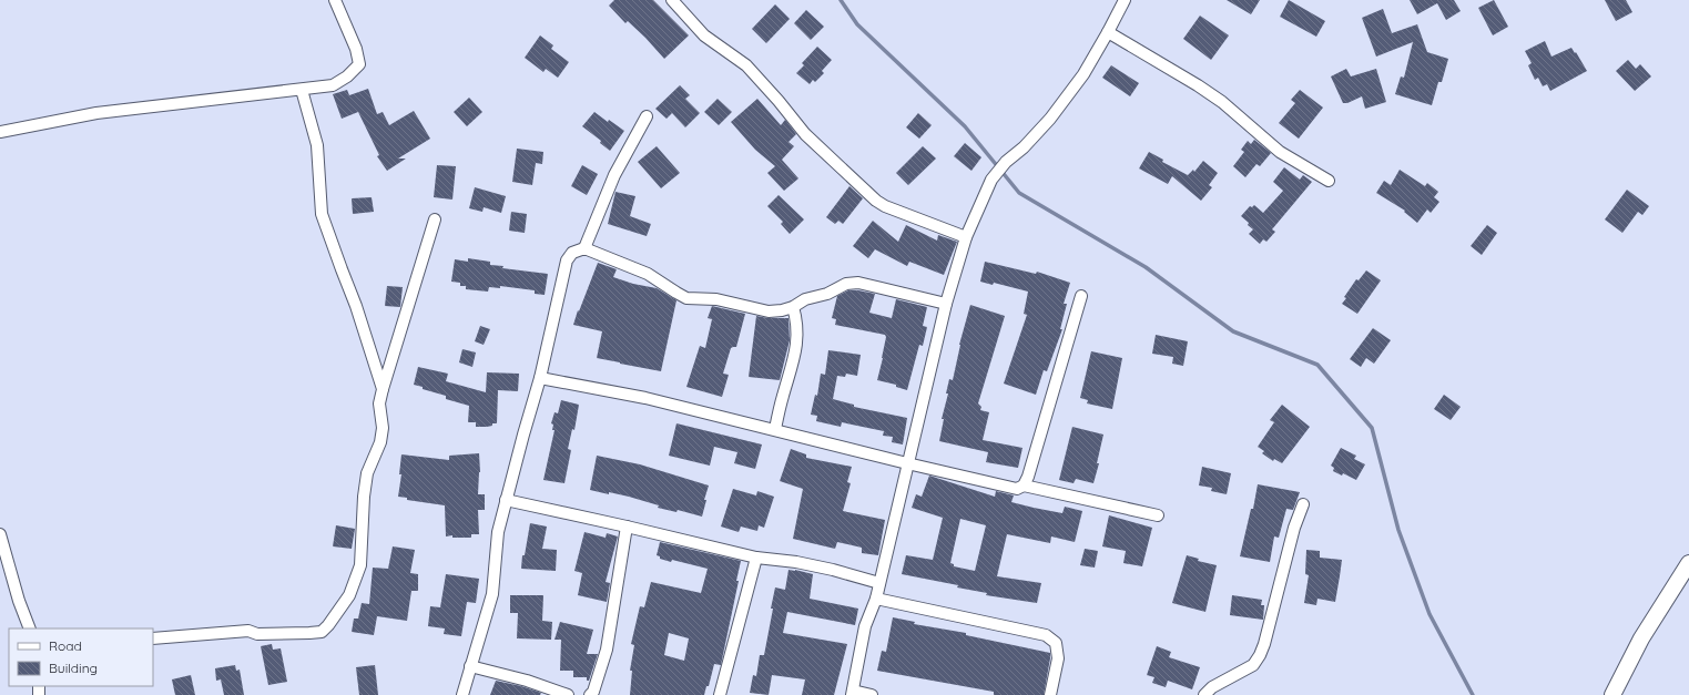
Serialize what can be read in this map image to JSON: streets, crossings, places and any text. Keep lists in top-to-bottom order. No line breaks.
{"legend":["Road","Building"]}
